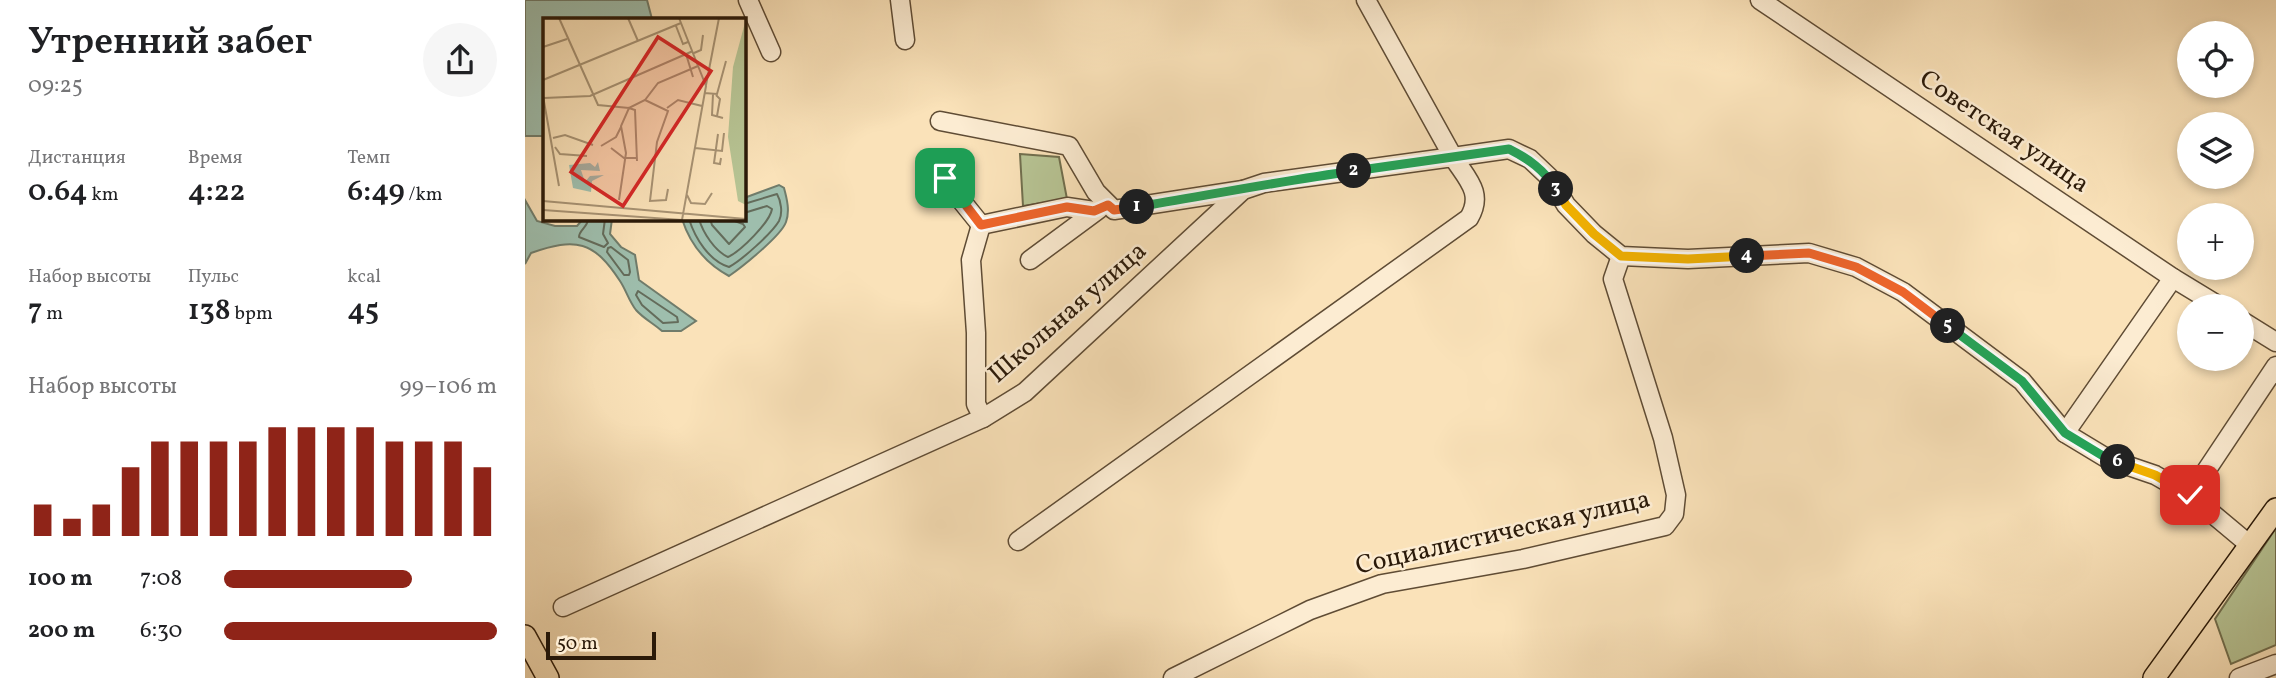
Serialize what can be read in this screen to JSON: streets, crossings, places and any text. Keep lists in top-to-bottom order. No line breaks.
{"streets":{"street":["Советская улица","Школьная улица","Социалистическая улица"]},"crossings":[["Школьная улица","Социалистическая улица"]],"scale_bar":"50 m","page":{"heading":["Утренний забег","09:25"],"map_buttons":["+","−"],"stats":[["Дистанция","0.64 km"],["Время","4:22"],["Темп","6:49 /km"],["Набор высоты","7 m"],["Пульс","138 bpm"],["kcal","45"]],"pins":["2","3","1","4","5","6"],"chart":["Набор высоты","99–106 m"],"list":[{"name":"100 m","note":"7:08"},{"name":"200 m","note":"6:30"}],"scale":"50 m"}}
